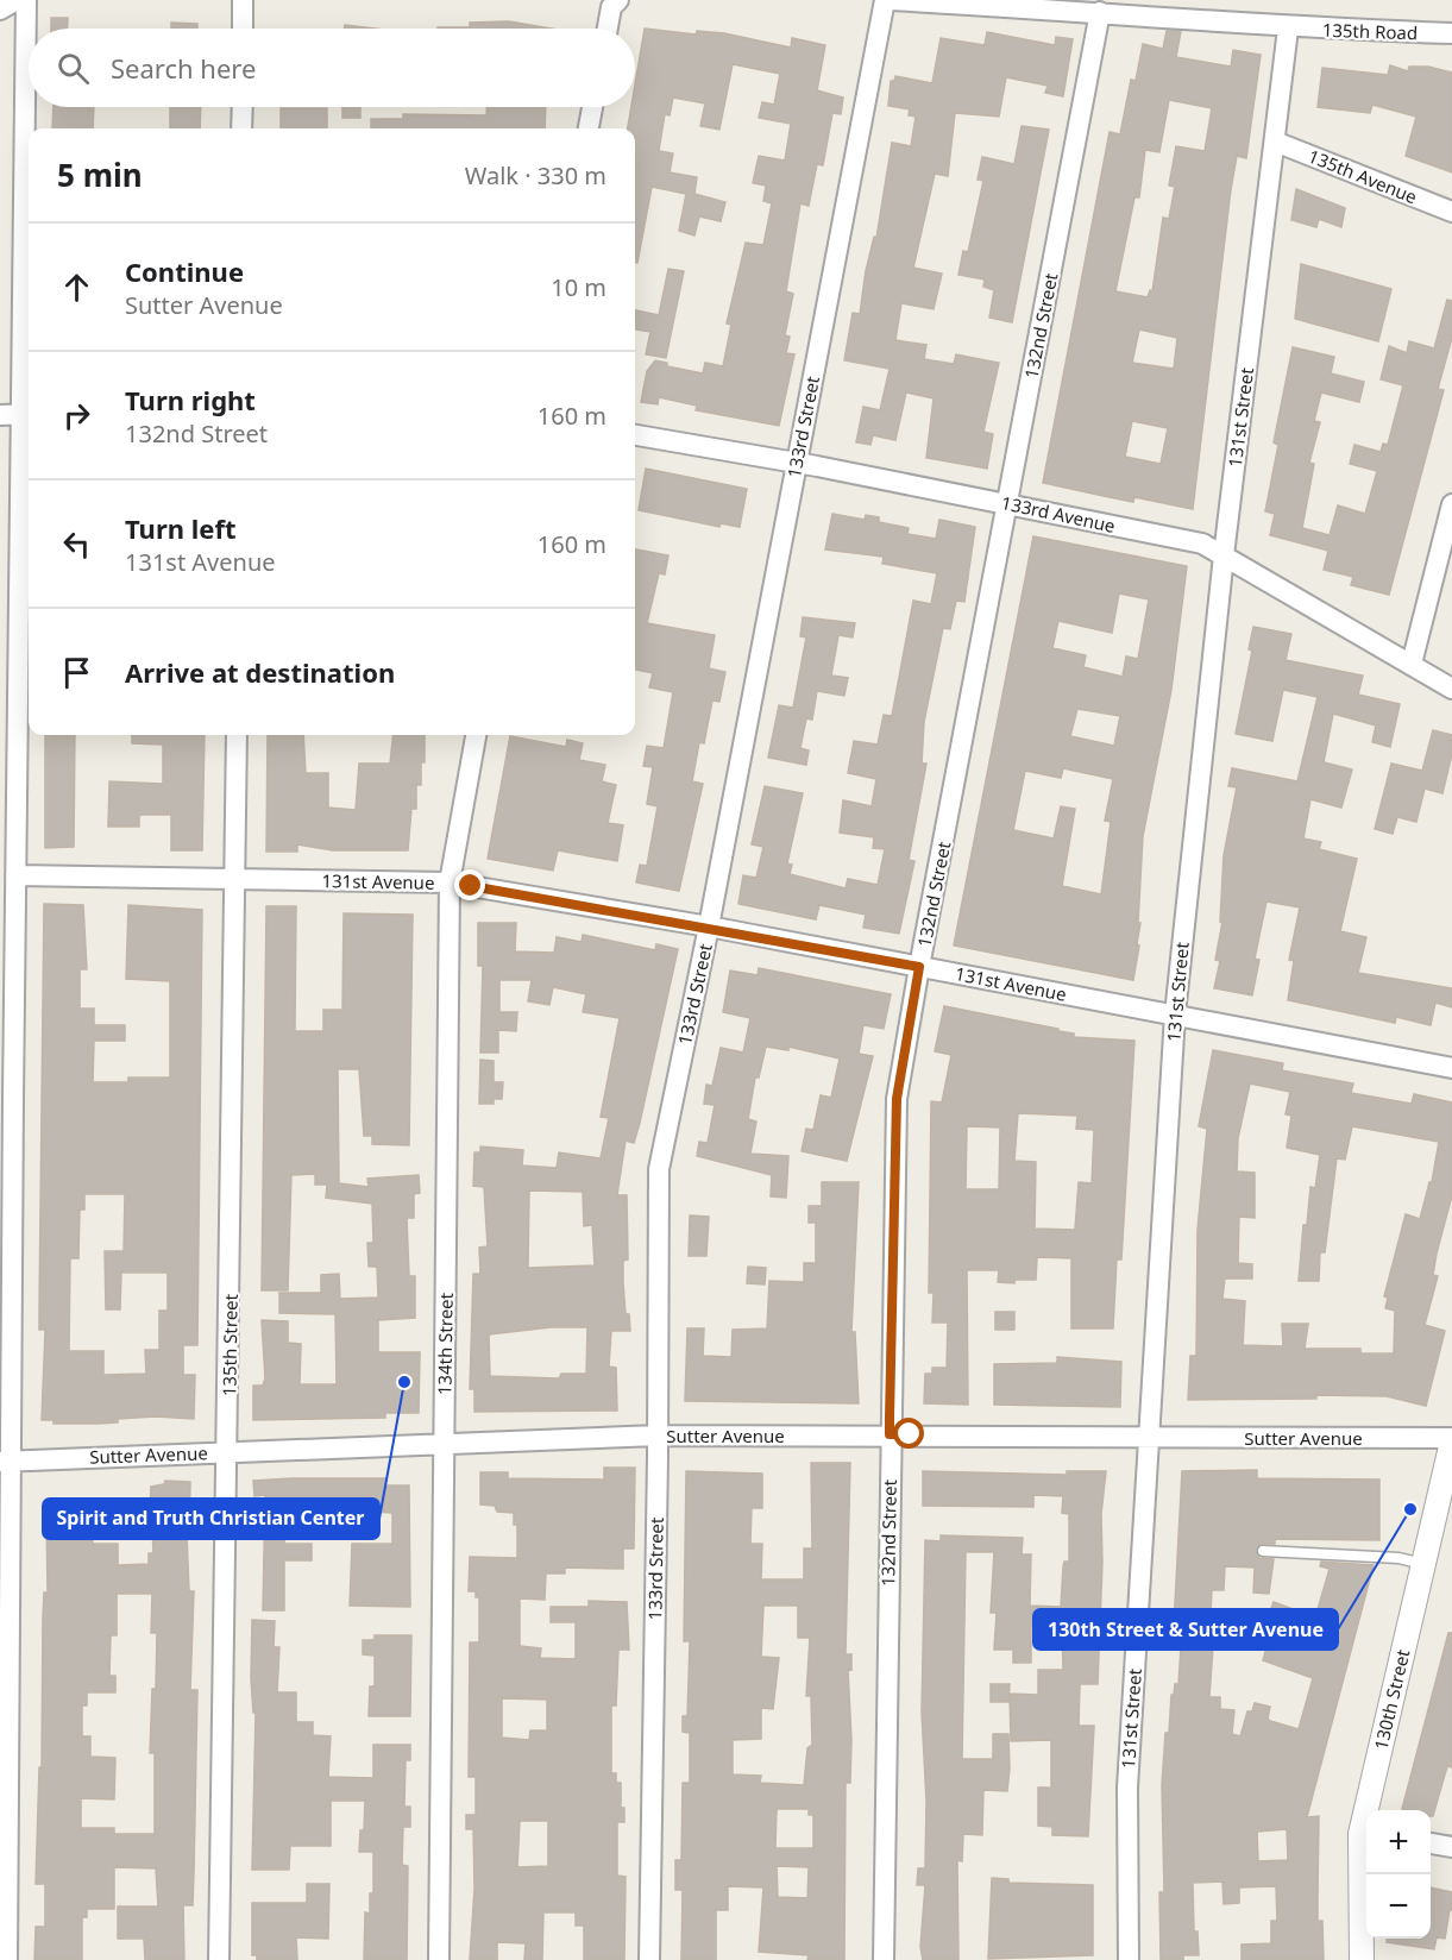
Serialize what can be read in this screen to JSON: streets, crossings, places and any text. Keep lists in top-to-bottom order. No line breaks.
{"streets":{"street":["135th Road","135th Avenue","132nd Street","131st Street","133rd Street","133rd Avenue","131st Avenue","134th Street","135th Street","Sutter Avenue","130th Street"]},"crossings":[["135th Road","131st Street"],["135th Avenue","131st Street"],["132nd Street","133rd Avenue"],["132nd Street","131st Avenue"],["132nd Street","Sutter Avenue"],["131st Street","133rd Avenue"],["131st Street","131st Avenue"],["131st Street","Sutter Avenue"],["133rd Street","133rd Avenue"],["133rd Street","131st Avenue"],["133rd Street","Sutter Avenue"],["131st Avenue","134th Street"],["131st Avenue","135th Street"],["134th Street","Sutter Avenue"],["135th Street","Sutter Avenue"],["Sutter Avenue","130th Street"]],"places":["Spirit and Truth Christian Center","130th Street & Sutter Avenue"],"page":{"search":"Search here","heading":["5 min","Walk · 330 m"],"list":[["Continue","Sutter Avenue","10 m"],["Turn right","132nd Street","160 m"],["Turn left","131st Avenue","160 m"],"Arrive at destination"],"map_buttons":["+","−"]}}
